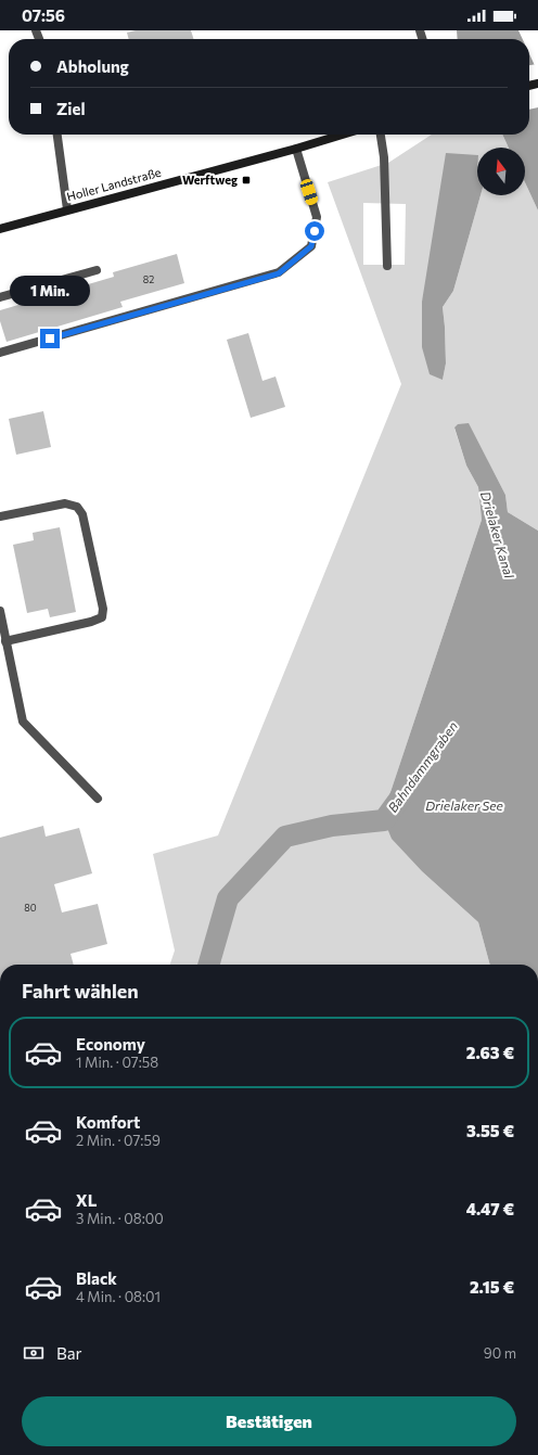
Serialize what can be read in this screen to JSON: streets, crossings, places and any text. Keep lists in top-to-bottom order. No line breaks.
{"streets":{"main road":["Holler Landstraße"]},"water":["Drielaker Kanal","Bahndammgraben","Drielaker See"],"places":{"transit":["Werftweg"]},"house_numbers":["82","80"],"north":"top","page":{"status":"07:56","banner":["Abholung","Ziel"],"bubble":"1 Min.","heading":"Fahrt wählen","list":[{"name":"Economy","note":"1 Min. · 07:58","value":"2.63 €"},{"name":"Komfort","note":"2 Min. · 07:59","value":"3.55 €"},{"name":"XL","note":"3 Min. · 08:00","value":"4.47 €"},{"name":"Black","note":"4 Min. · 08:01","value":"2.15 €"}],"pay":["Bar","90 m"],"buttons":"Bestätigen"}}
